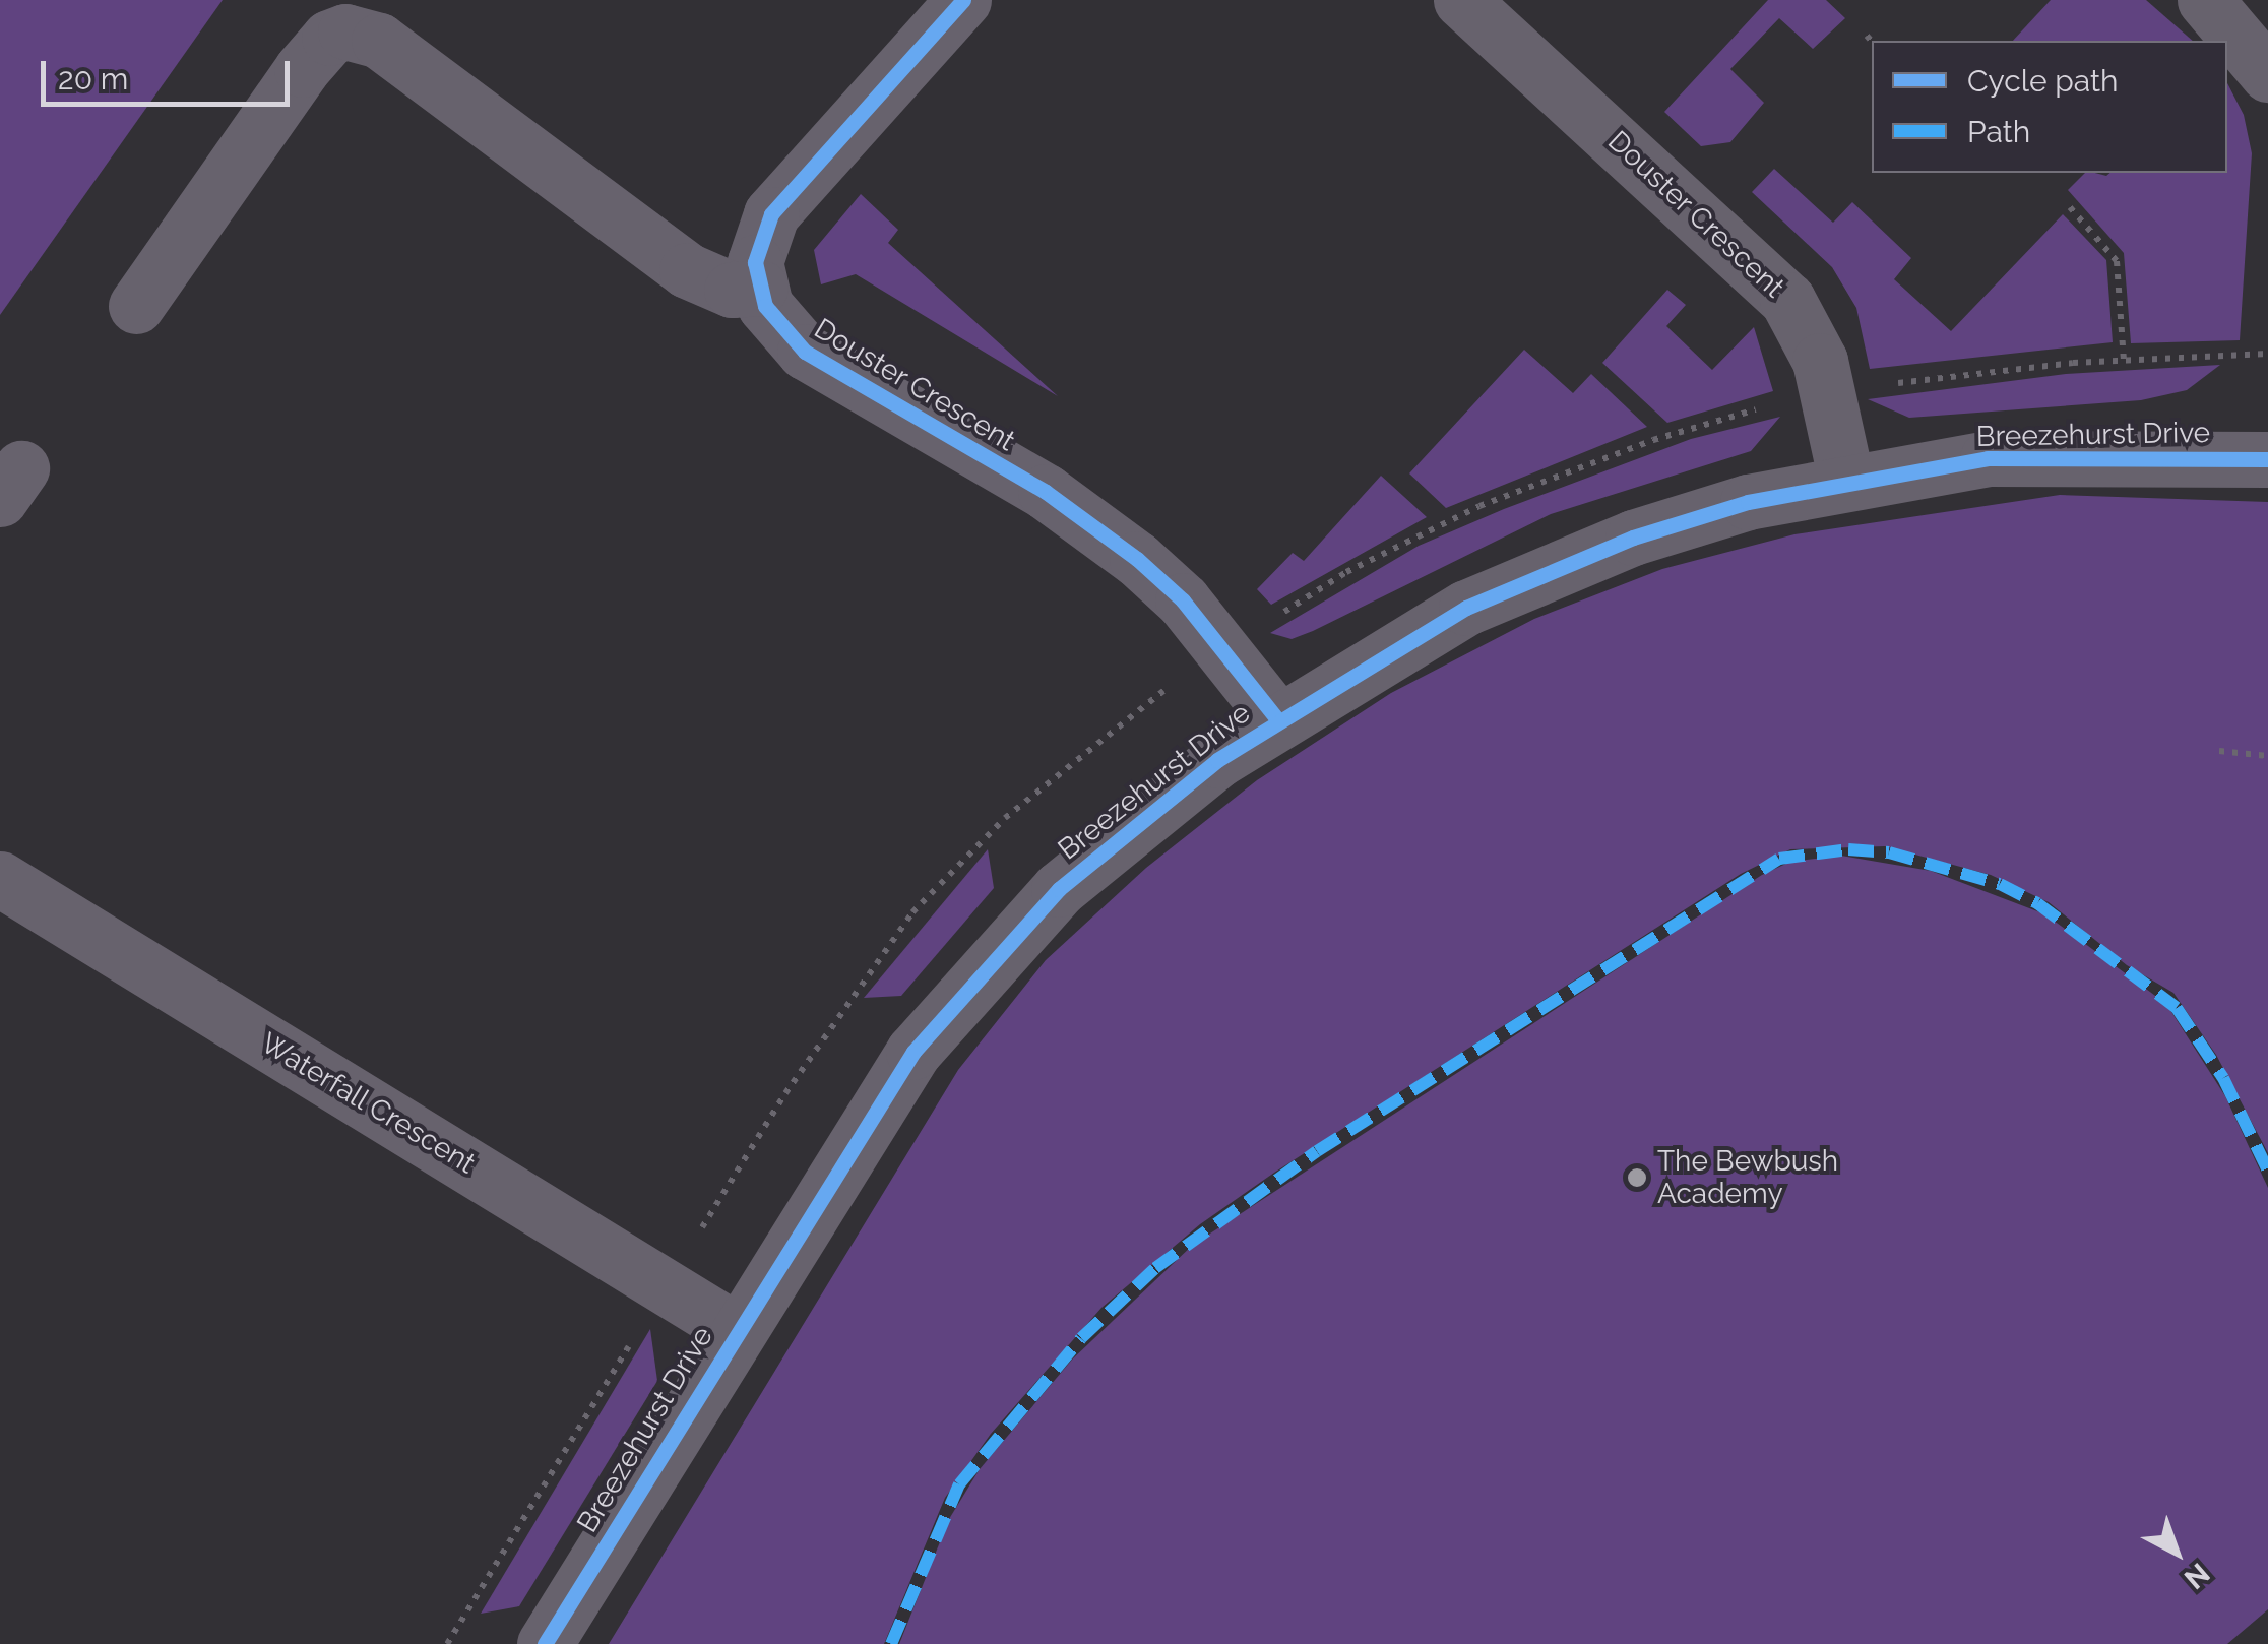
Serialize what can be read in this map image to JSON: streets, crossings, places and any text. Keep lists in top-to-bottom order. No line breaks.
{"streets":{"street":["Douster Crescent","Breezehurst Drive","Waterfall Crescent"]},"crossings":[["Douster Crescent","Breezehurst Drive"],["Breezehurst Drive","Waterfall Crescent"]],"places":["The Bewbush Academy"],"legend":["Cycle path","Path"],"scale_bar":"20 m","north":"bottom right"}
